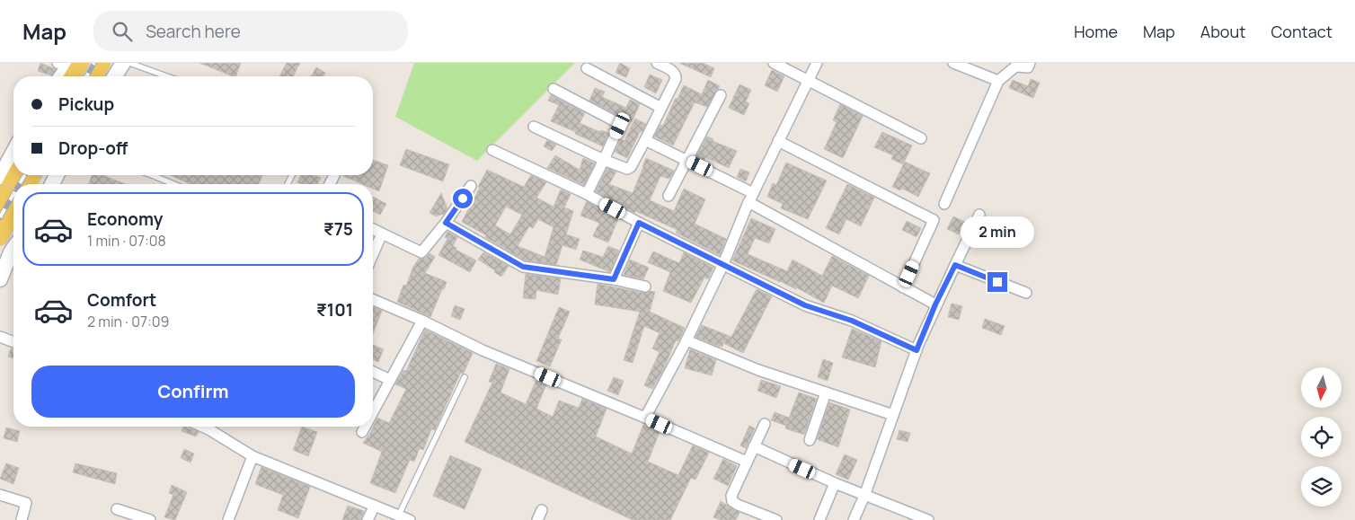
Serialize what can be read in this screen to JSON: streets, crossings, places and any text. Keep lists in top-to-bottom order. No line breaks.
{"north":"bottom","page":{"header":"Map","search":"Search here","nav":["Home","Map","About","Contact"],"banner":["Pickup","Drop-off"],"list":[{"name":"Economy","note":"1 min · 07:08","value":"₹75"},{"name":"Comfort","note":"2 min · 07:09","value":"₹101"}],"bubble":"2 min","buttons":"Confirm"}}
